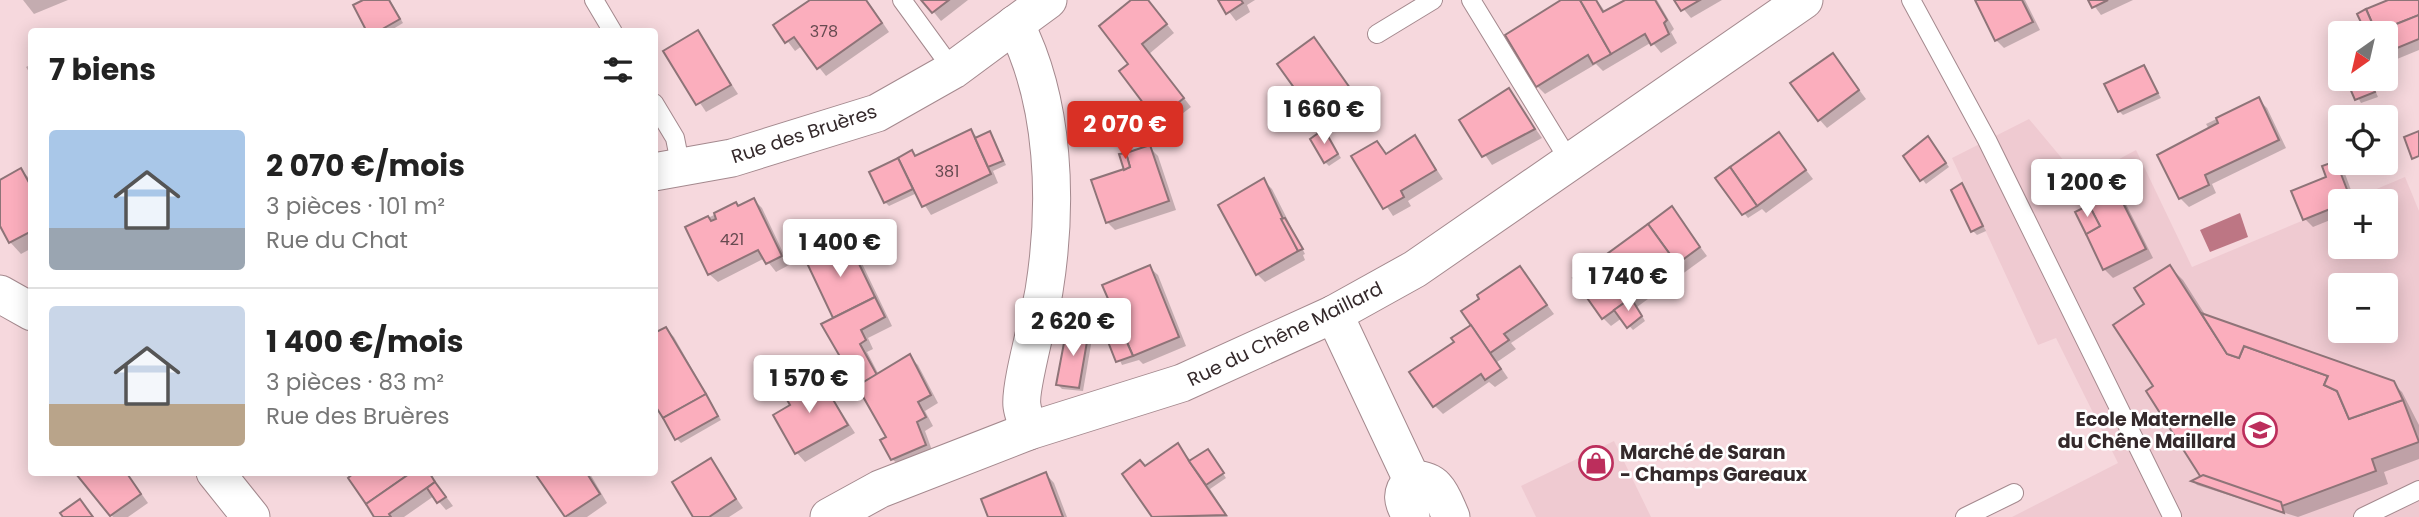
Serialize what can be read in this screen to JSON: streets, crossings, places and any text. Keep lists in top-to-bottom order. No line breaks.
{"streets":{"street":["Rue des Bruères","Rue du Chêne Maillard"]},"places":{"school or university":["Ecole Maternelle du Chêne Maillard"],"shop":["Marché de Saran - Champs Gareaux"]},"house_numbers":["378","381","421"],"north":"bottom left","page":{"map_buttons":["+","−"],"heading":"7 biens","price":["1 660 €","2 070 €","1 200 €","1 400 €","1 740 €","2 620 €","1 570 €"],"list":[{"name":"2 070 €/mois","note":"3 pièces · 101 m² · Rue du Chat"},{"name":"1 400 €/mois","note":"3 pièces · 83 m² · Rue des Bruères"}]}}
